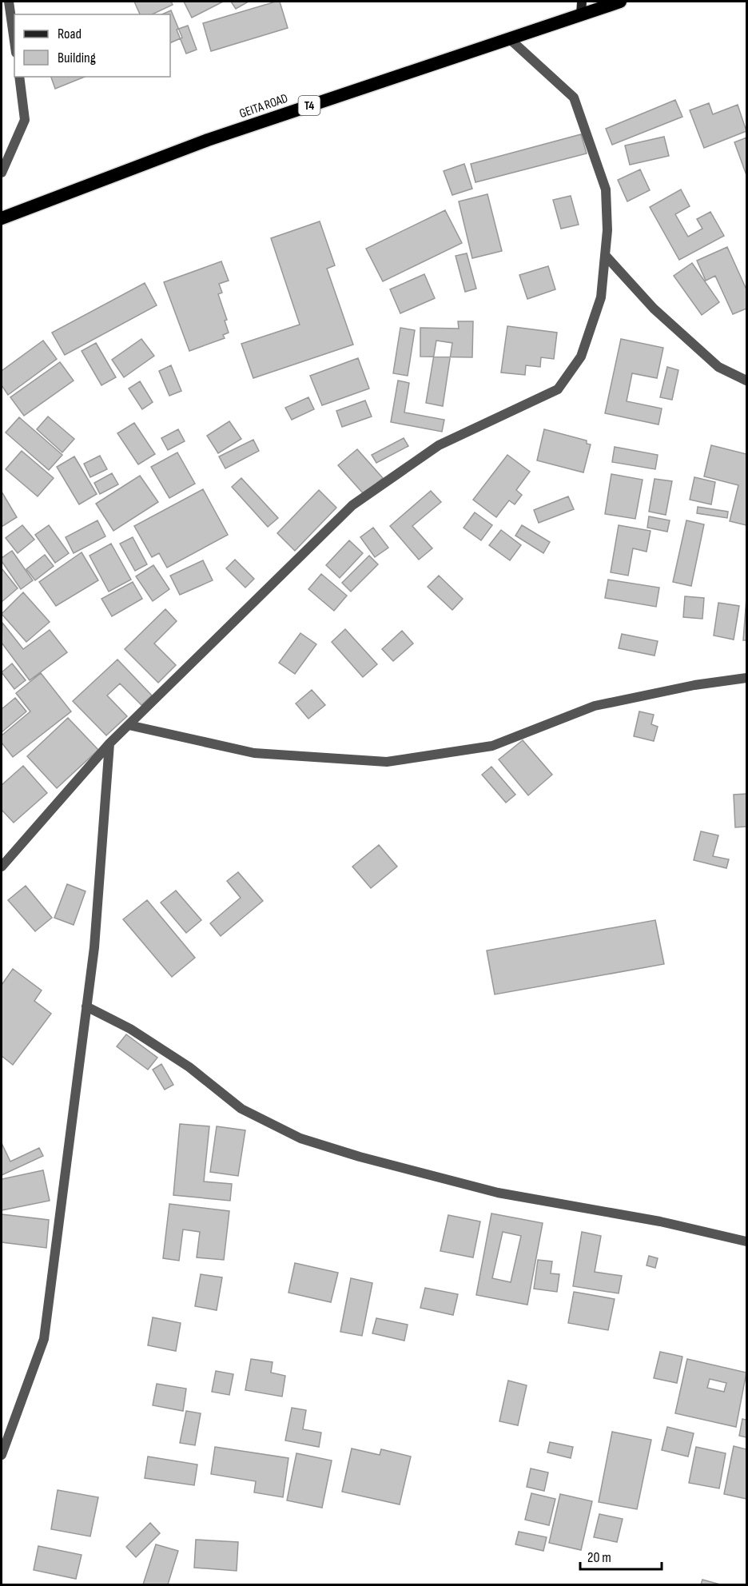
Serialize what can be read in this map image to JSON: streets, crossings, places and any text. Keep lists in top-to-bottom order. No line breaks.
{"streets":{"highway":["T4","GEITA ROAD"]},"legend":["Road","Building"],"scale_bar":"20 m"}
